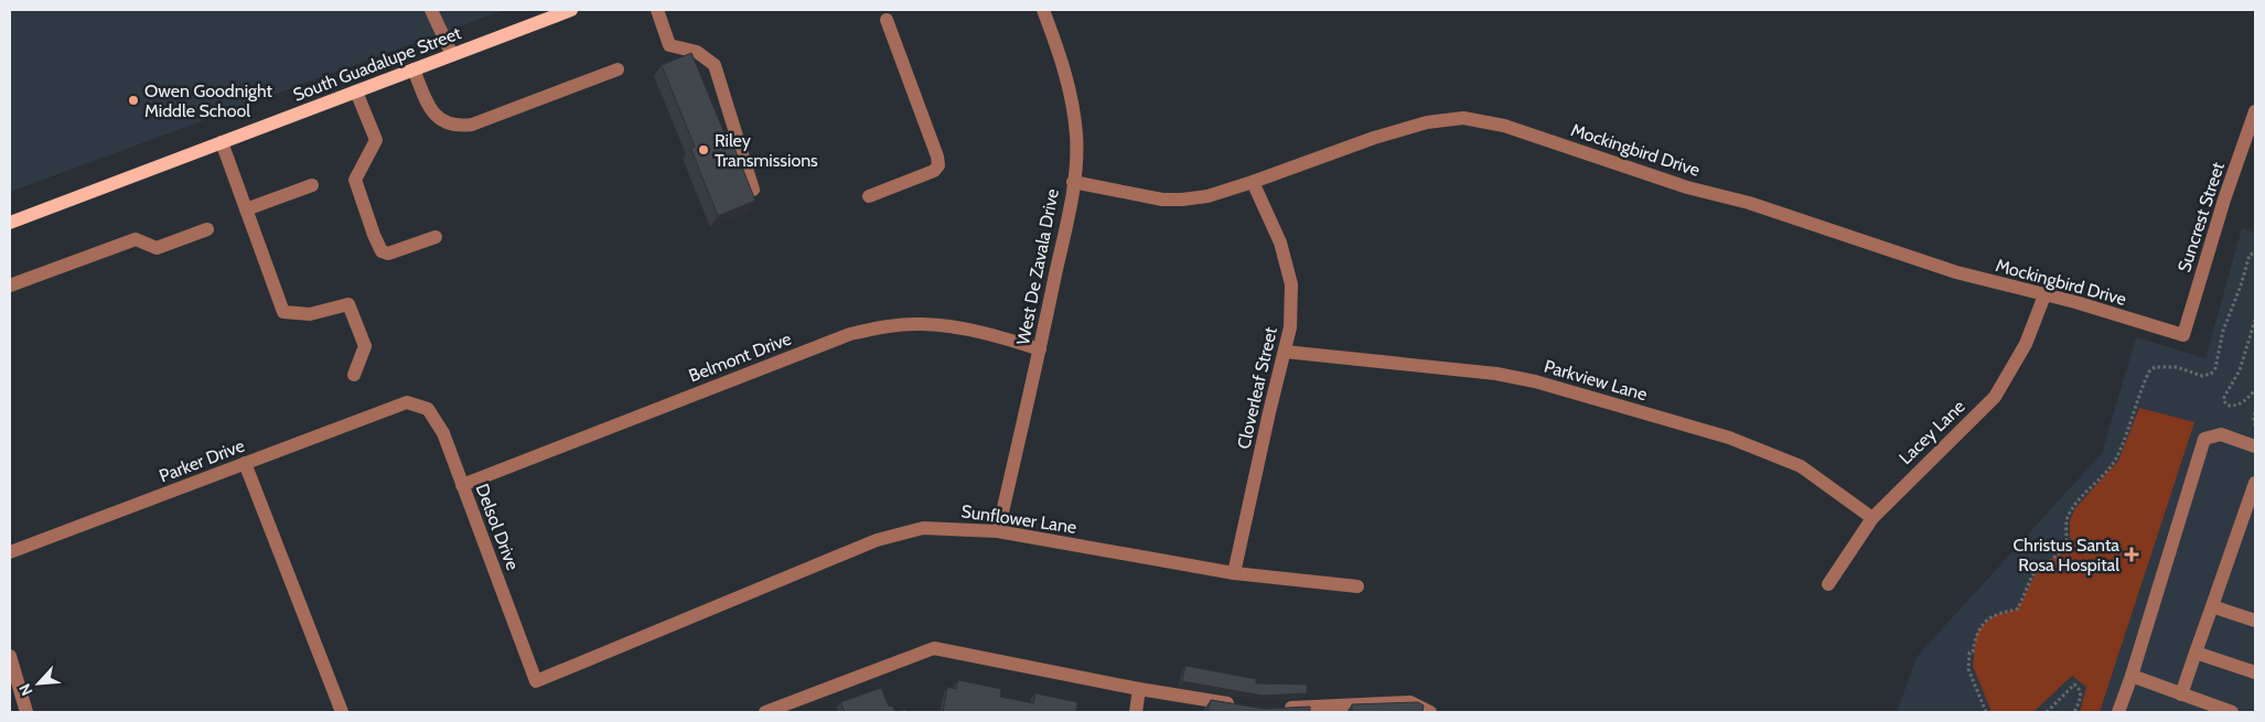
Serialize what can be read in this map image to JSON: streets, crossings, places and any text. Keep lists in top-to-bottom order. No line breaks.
{"streets":{"main road":["South Guadalupe Street"],"street":["Mockingbird Drive","Suncrest Street","West De Zavala Drive","Belmont Drive","Parkview Lane","Cloverleaf Street","Lacey Lane","Parker Drive","Sunflower Lane","Delsol Drive"]},"crossings":[["Mockingbird Drive","Suncrest Street"],["Mockingbird Drive","West De Zavala Drive"],["Mockingbird Drive","Cloverleaf Street"],["Mockingbird Drive","Lacey Lane"],["West De Zavala Drive","Belmont Drive"],["West De Zavala Drive","Sunflower Lane"],["Belmont Drive","Delsol Drive"],["Parkview Lane","Cloverleaf Street"],["Parkview Lane","Lacey Lane"],["Cloverleaf Street","Sunflower Lane"],["Parker Drive","Delsol Drive"],["Sunflower Lane","Delsol Drive"]],"places":{"other":["Owen Goodnight Middle School","Riley Transmissions"],"health":["Christus Santa Rosa Hospital"]},"north":"bottom left"}
